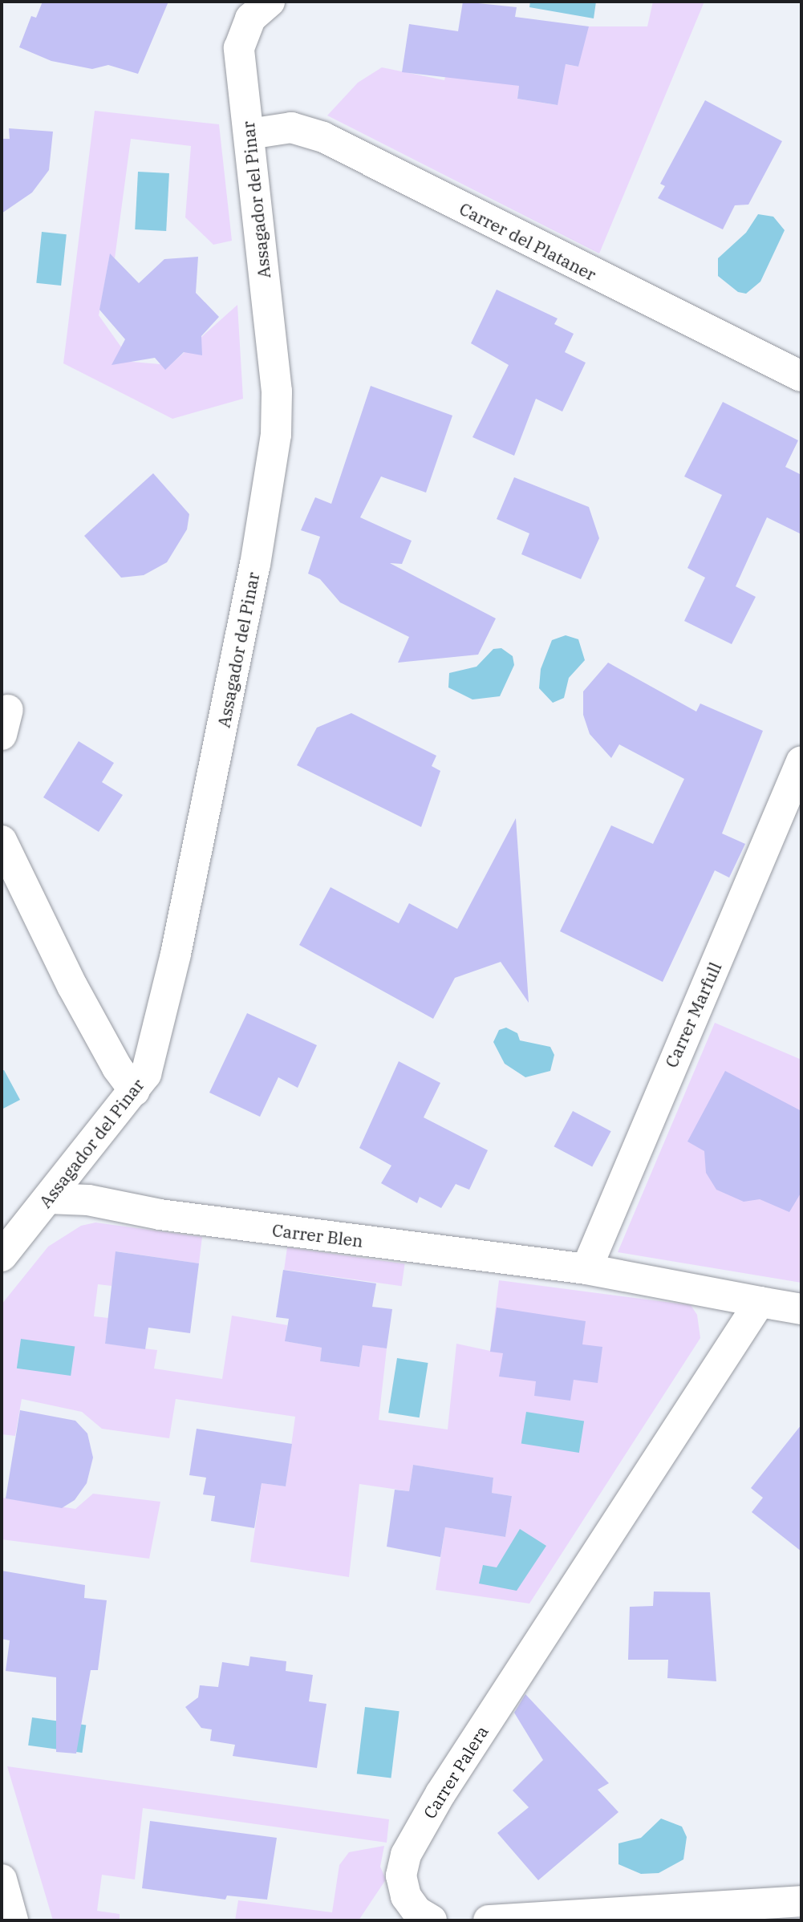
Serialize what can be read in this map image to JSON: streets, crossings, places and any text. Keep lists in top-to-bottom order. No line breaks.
{"streets":{"street":["Assagador del Pinar","Carrer del Plataner","Carrer Marfull","Carrer Blen","Carrer Palera"]},"crossings":[["Assagador del Pinar","Carrer del Plataner"],["Assagador del Pinar","Carrer Blen"],["Carrer Marfull","Carrer Blen"],["Carrer Blen","Carrer Palera"]]}
